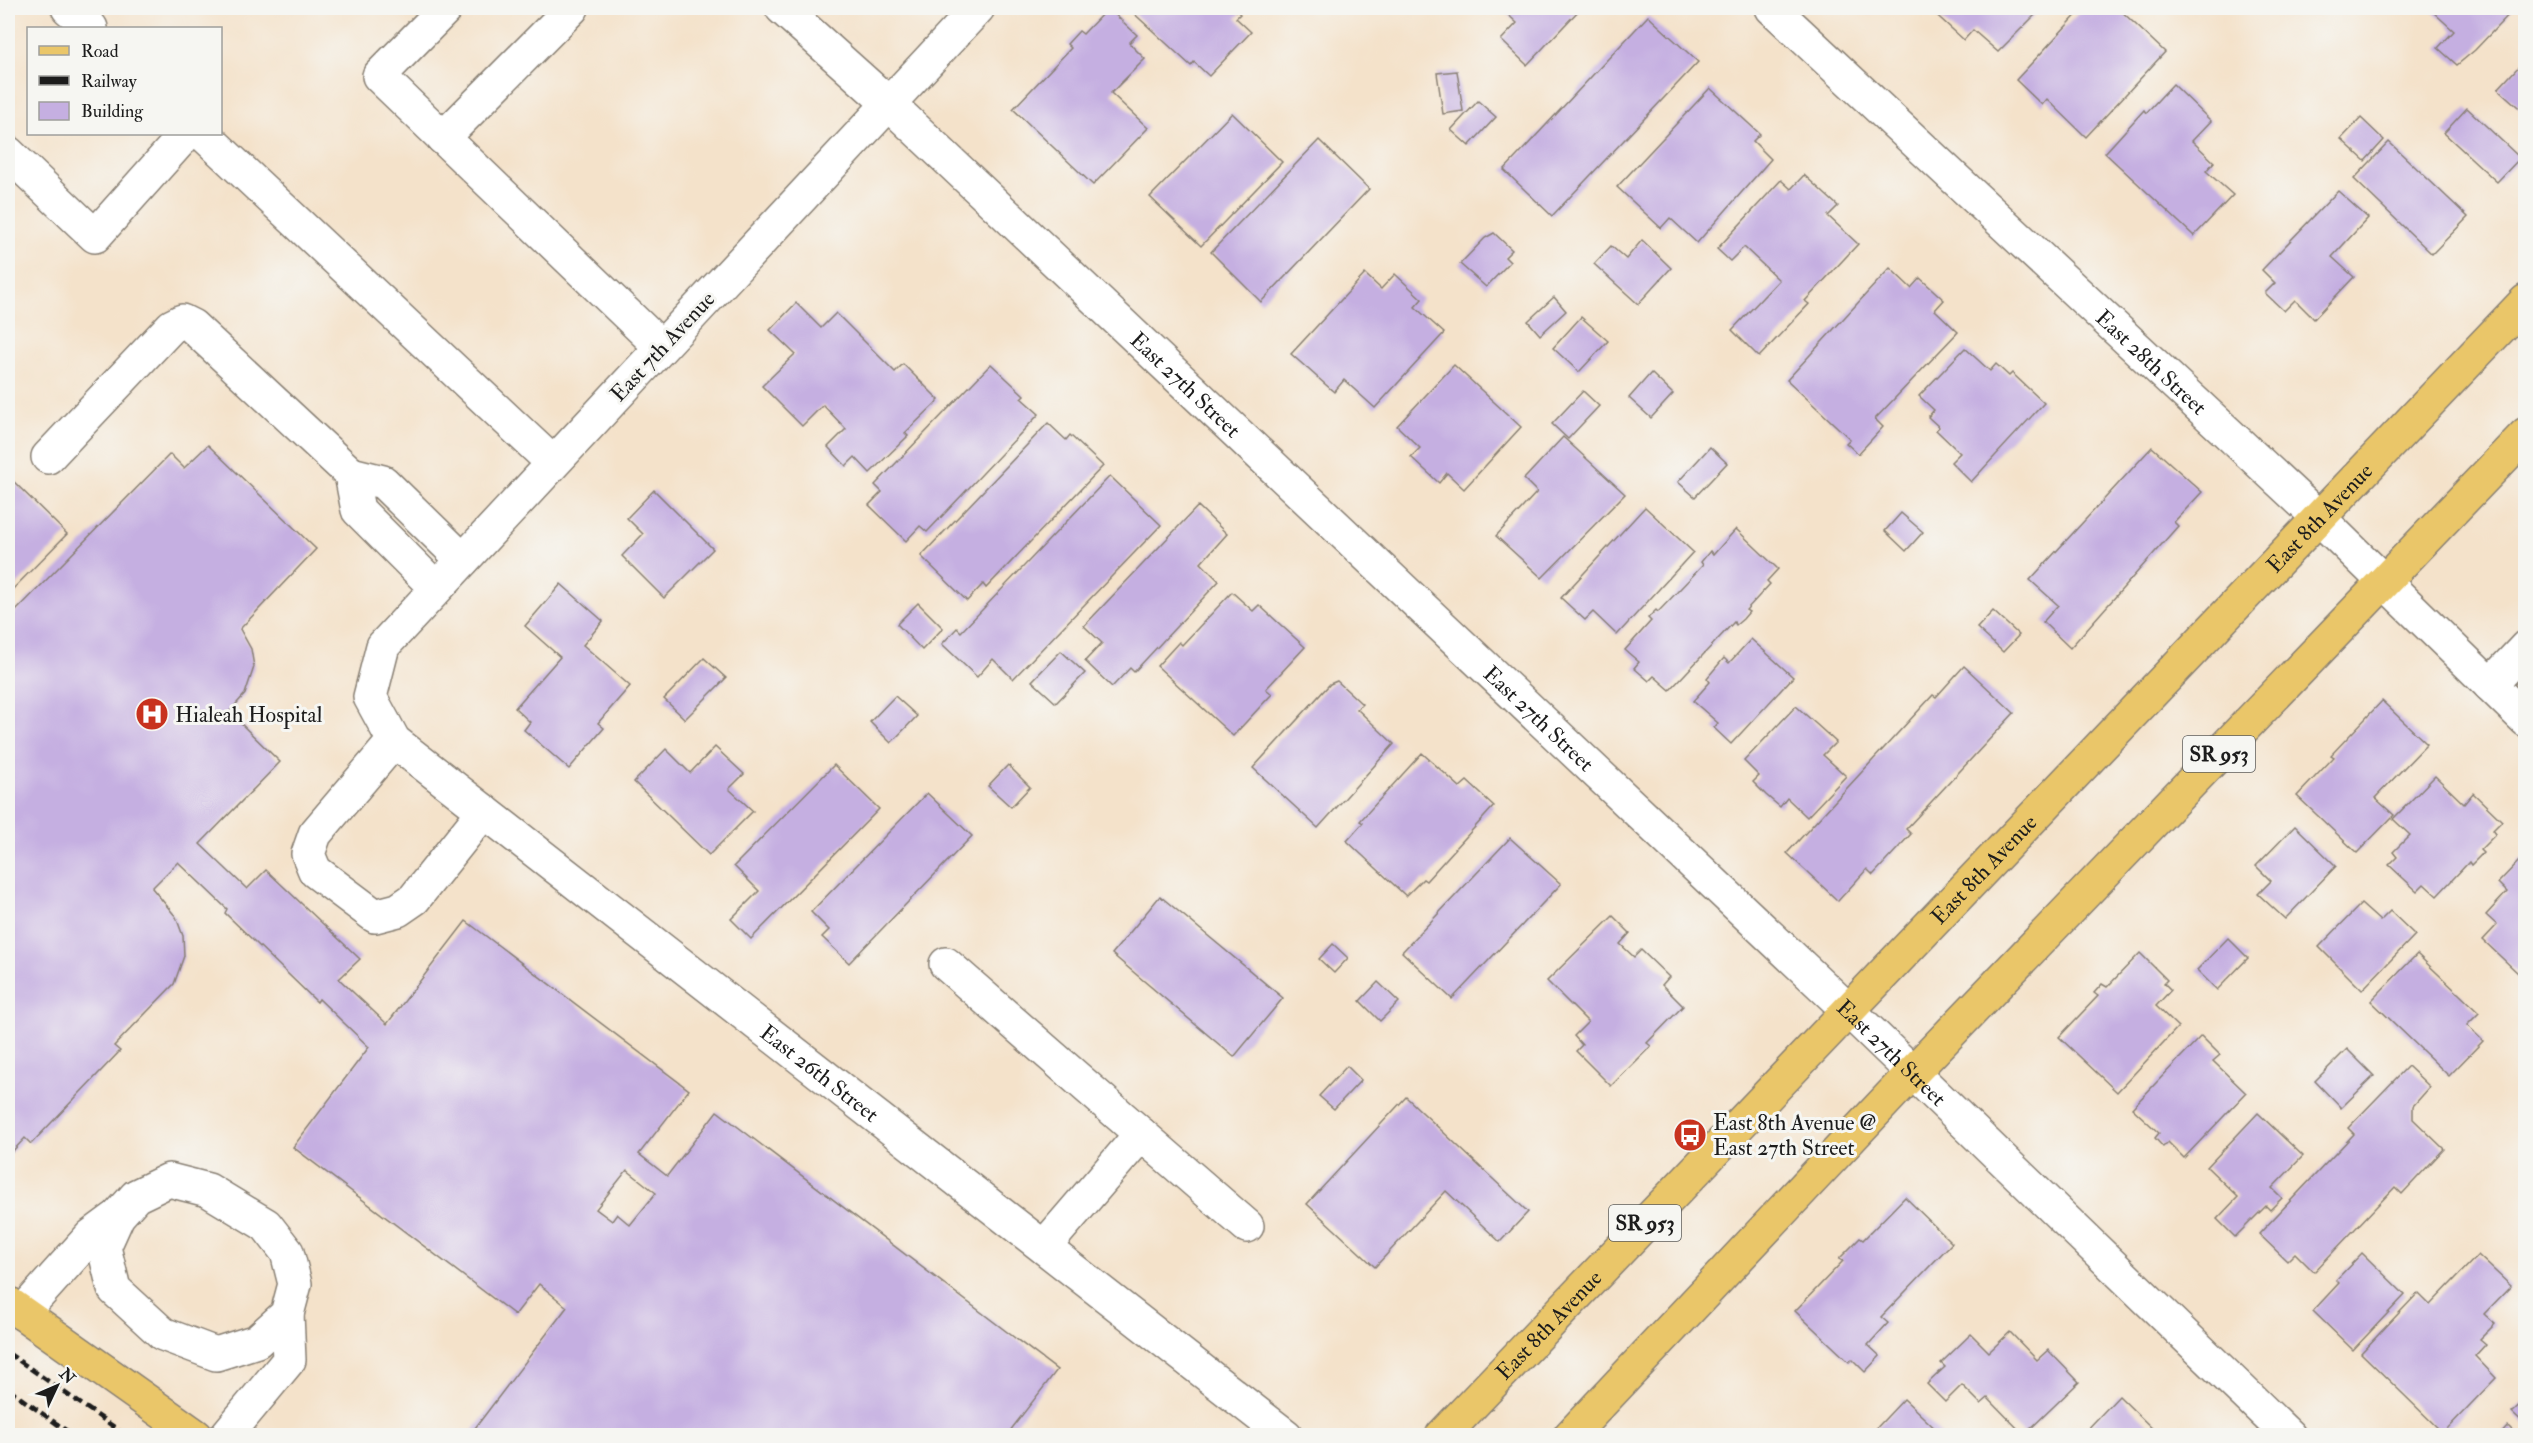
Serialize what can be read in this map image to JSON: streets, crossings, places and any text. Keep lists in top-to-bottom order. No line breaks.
{"streets":{"main road":["East 8th Avenue","SR 953"],"street":["East 7th Avenue","East 28th Street","East 27th Street","East 26th Street"]},"crossings":[["East 7th Avenue","East 27th Street"],["East 7th Avenue","East 26th Street"],["East 28th Street","East 8th Avenue"],["East 28th Street","SR 953"],["East 27th Street","East 8th Avenue"],["East 27th Street","SR 953"]],"places":{"hospital":["Hialeah Hospital"],"bus stop":["East 8th Avenue @ East 27th Street"]},"legend":["Road","Railway","Building"],"north":"top right"}
